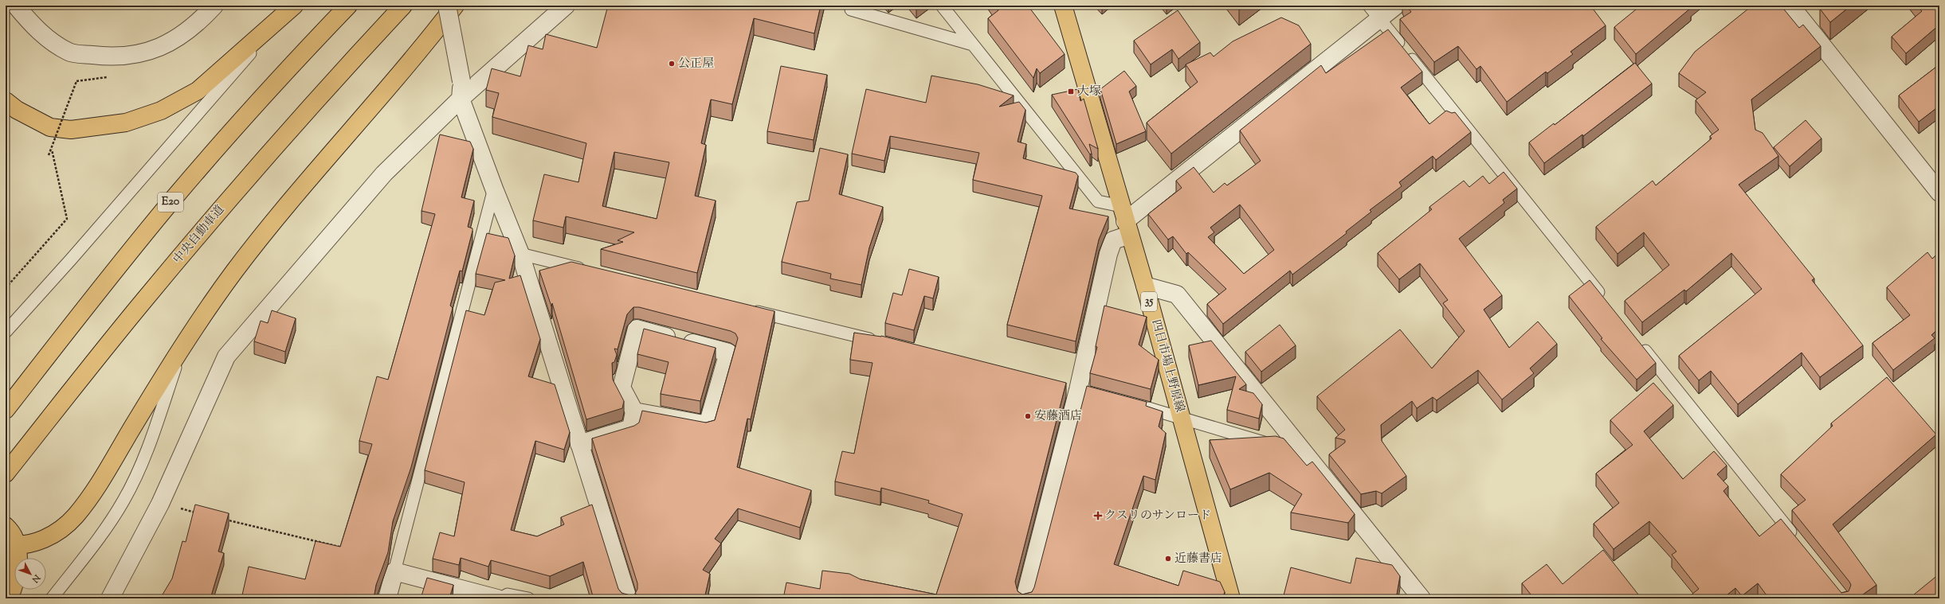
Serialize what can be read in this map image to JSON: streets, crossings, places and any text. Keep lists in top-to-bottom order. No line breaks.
{"streets":{"main road":["E20","中央自動車道","35","四日市場上野原線"]},"places":{"other":["公正屋","安藤酒店","近藤書店"],"transit":["大塚"],"health":["クスリのサンロード"]},"north":"bottom right"}
